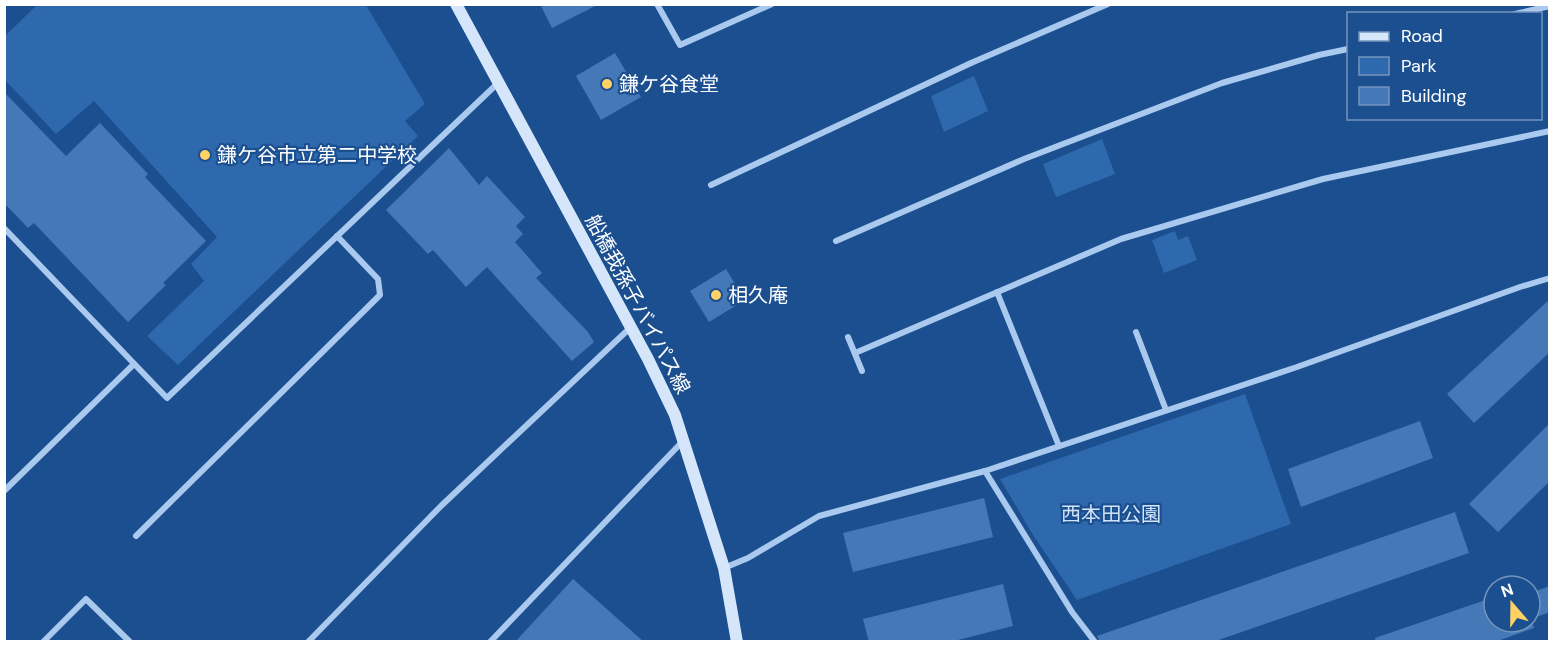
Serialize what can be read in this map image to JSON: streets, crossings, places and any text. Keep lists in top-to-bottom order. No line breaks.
{"streets":{"street":["船橋我孫子バイパス線"]},"parks":["西本田公園"],"places":["鎌ケ谷食堂","鎌ケ谷市立第二中学校","相久庵"],"legend":["Road","Park","Building"],"north":"top"}
